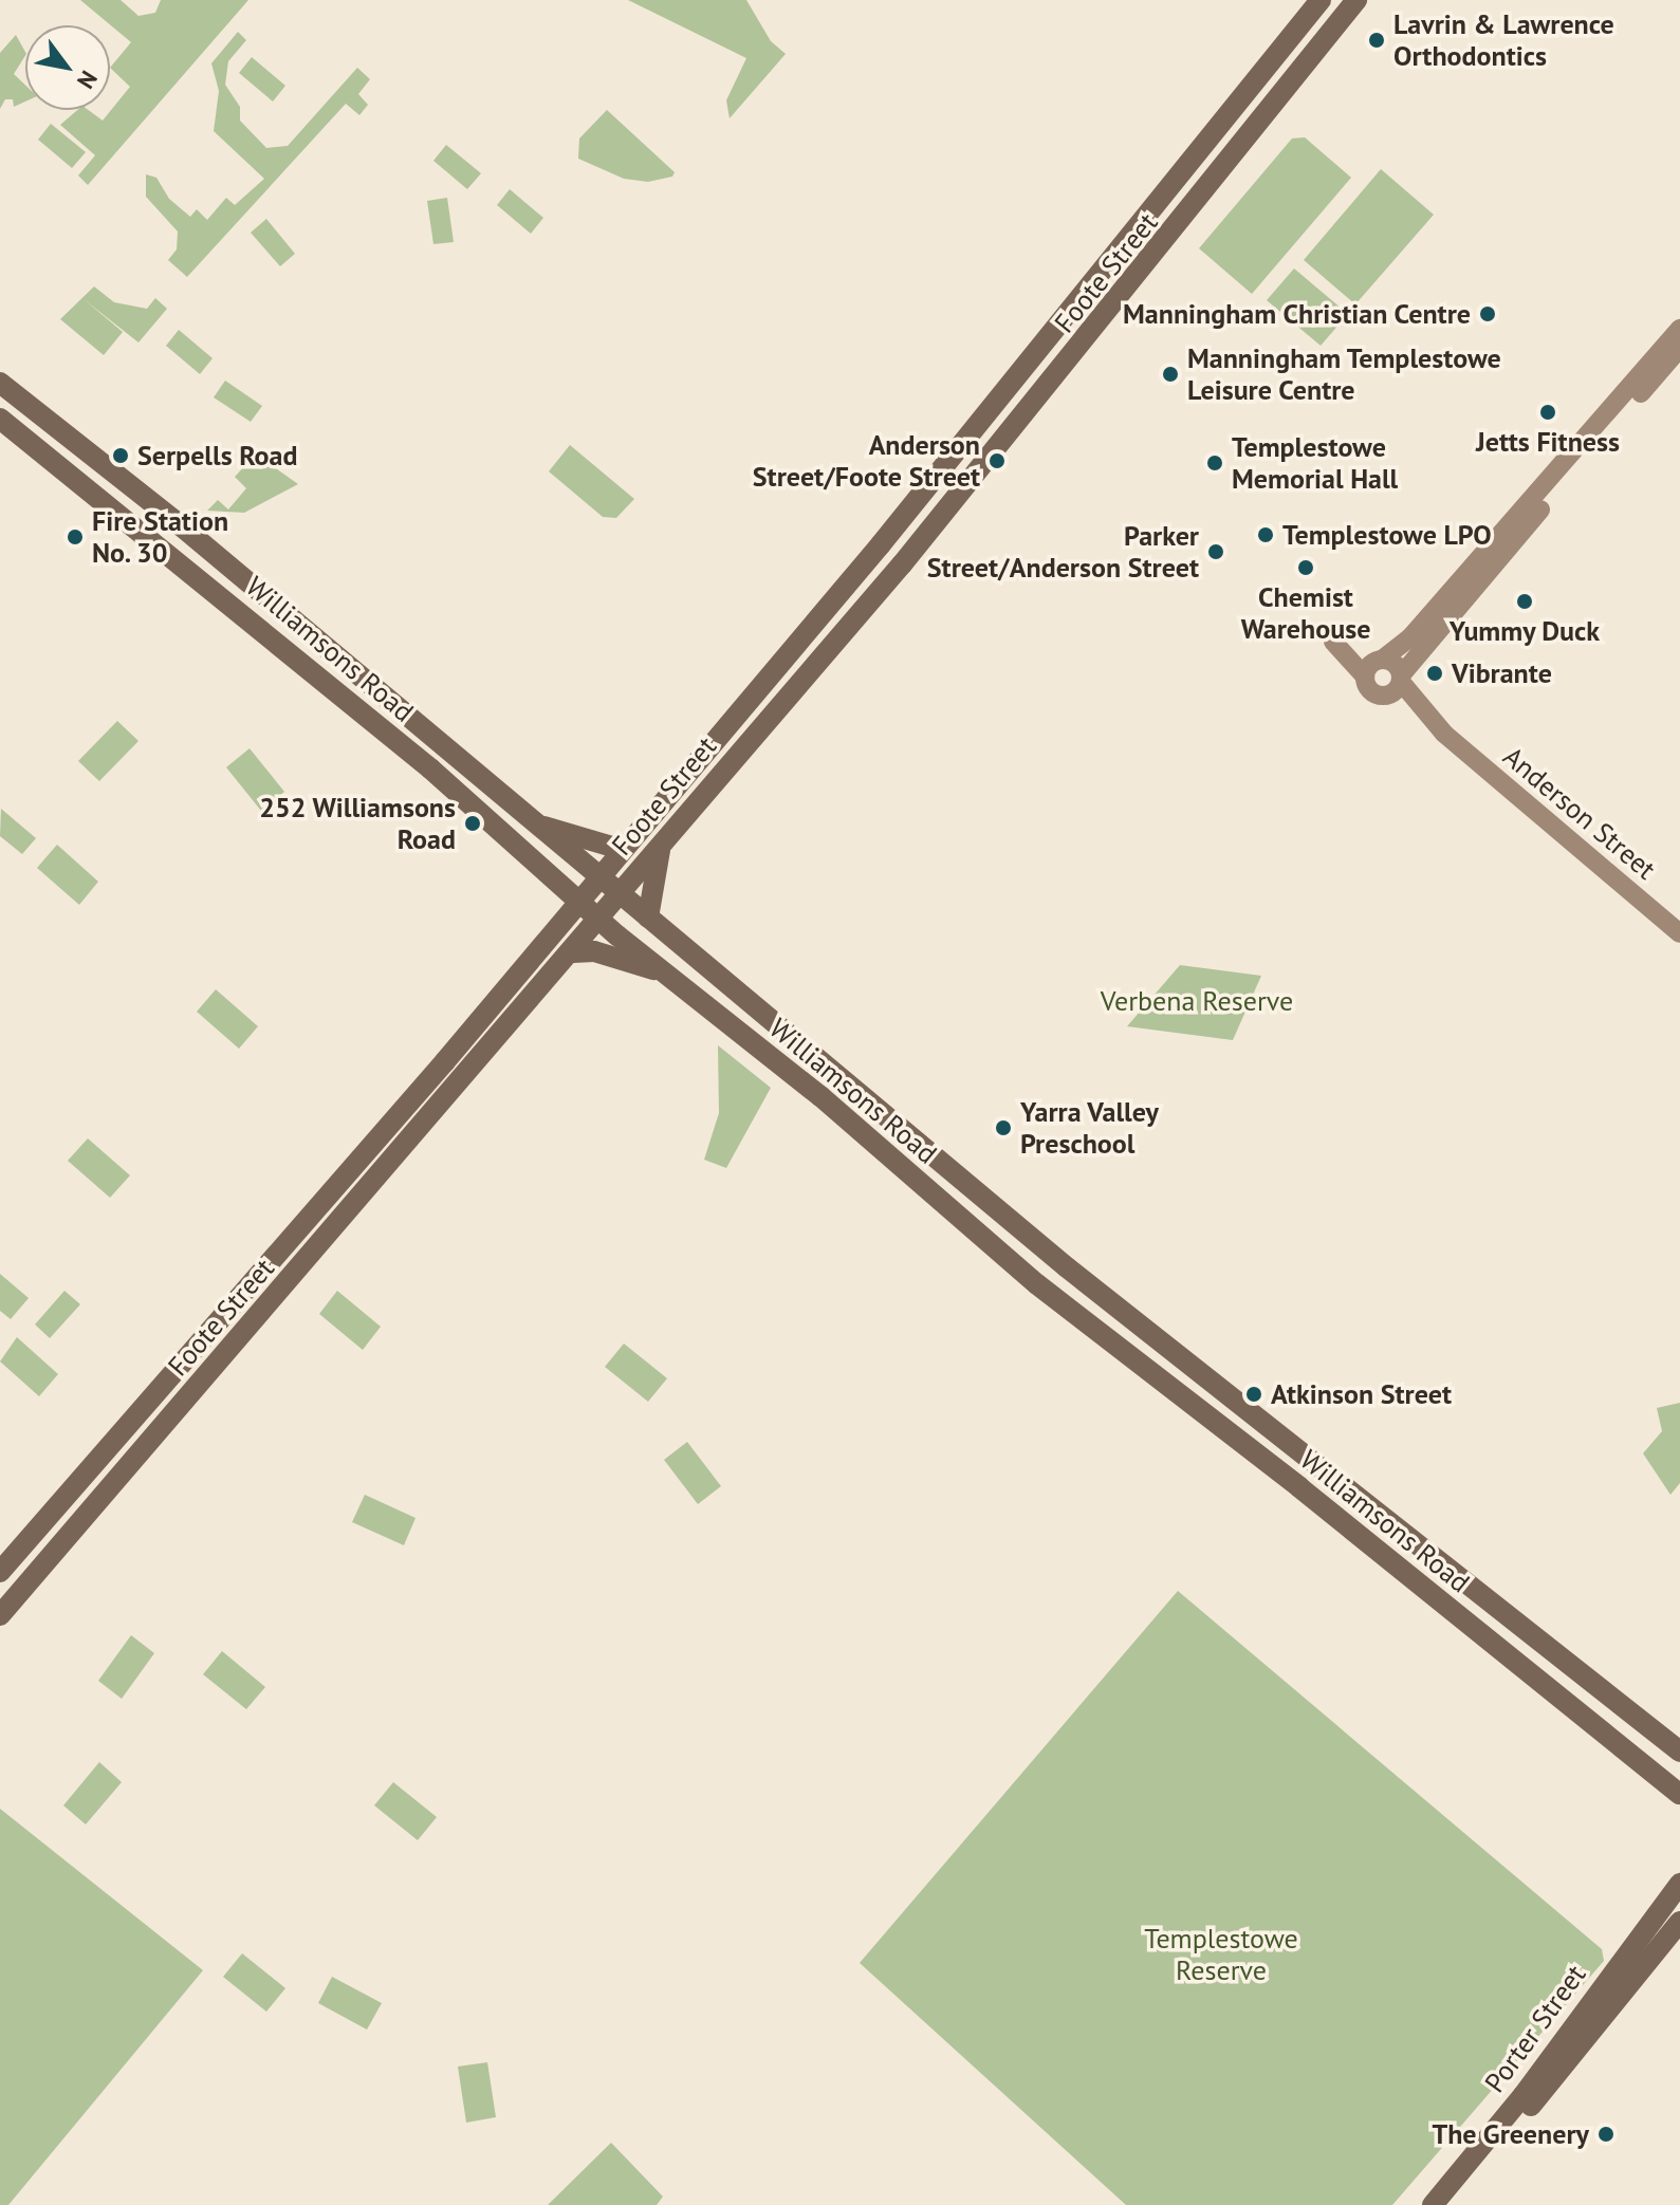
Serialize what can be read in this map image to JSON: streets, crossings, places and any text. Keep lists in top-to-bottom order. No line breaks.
{"streets":{"main road":["Foote Street","Williamsons Road","Anderson Street","Porter Street"]},"crossings":[["Foote Street","Williamsons Road"]],"parks":["Verbena Reserve","Templestowe Reserve"],"places":["Lavrin & Lawrence Orthodontics","Manningham Christian Centre","Manningham Templestowe Leisure Centre","Jetts Fitness","Serpells Road","Anderson Street/Foote Street","Templestowe Memorial Hall","Templestowe LPO","Fire Station No. 30","Parker Street/Anderson Street","Chemist Warehouse","Yummy Duck","Vibrante","252 Williamsons Road","Yarra Valley Preschool","Atkinson Street","The Greenery"],"north":"bottom right"}
